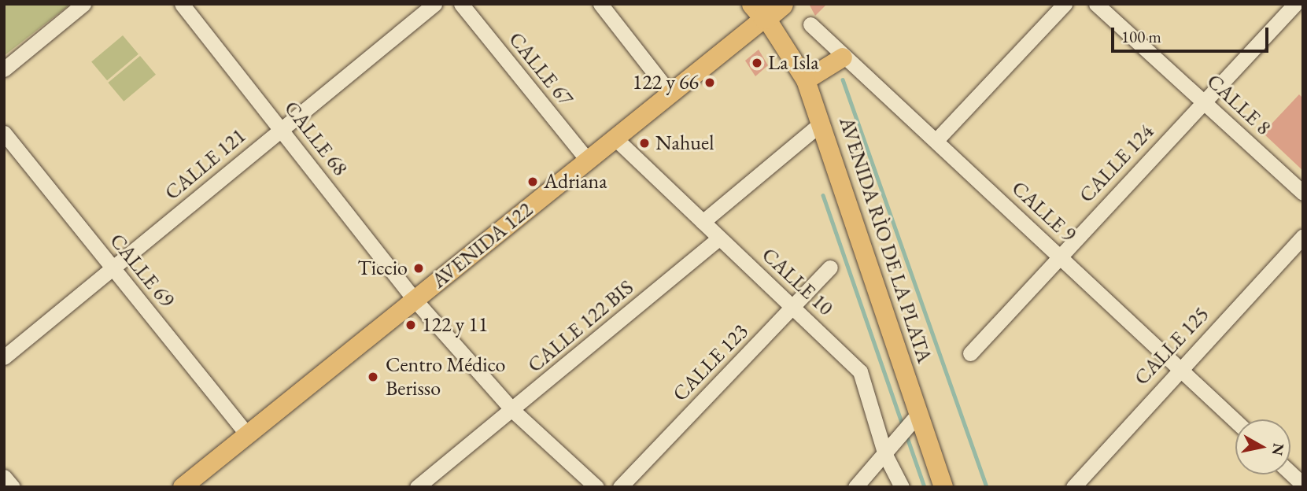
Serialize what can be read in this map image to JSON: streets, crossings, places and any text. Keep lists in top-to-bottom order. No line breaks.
{"streets":{"main road":["AVENIDA RÌO DE LA PLATA","AVENIDA 122"],"street":["CALLE 67","CALLE 8","CALLE 68","CALLE 124","CALLE 121","CALLE 9","CALLE 69","CALLE 10","CALLE 122 BIS","CALLE 125","CALLE 123"]},"crossings":[["CALLE 67","AVENIDA 122"],["CALLE 8","CALLE 124"],["CALLE 68","CALLE 121"],["CALLE 68","AVENIDA 122"],["CALLE 68","CALLE 122 BIS"],["CALLE 124","CALLE 9"],["CALLE 121","CALLE 69"],["CALLE 9","CALLE 125"],["AVENIDA RÌO DE LA PLATA","AVENIDA 122"],["AVENIDA 122","CALLE 69"],["AVENIDA 122","CALLE 10"],["CALLE 10","CALLE 122 BIS"],["CALLE 10","CALLE 123"]],"places":["La Isla","122 y 66","Nahuel","Adriana","Ticcio","122 y 11","Centro Médico Berisso"],"scale_bar":"100 m","north":"right"}
